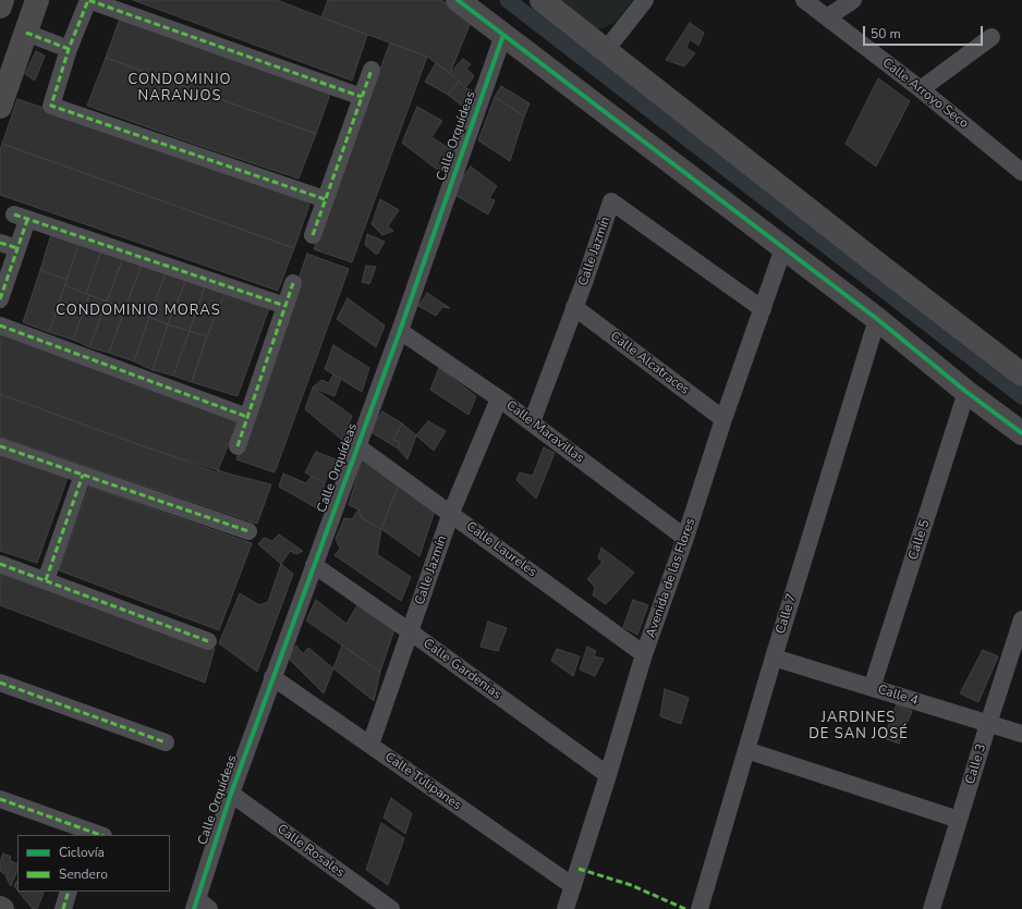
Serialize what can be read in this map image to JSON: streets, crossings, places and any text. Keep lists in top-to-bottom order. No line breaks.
{"streets":{"street":["Calle Arroyo Seco","Calle Orquídeas","Calle Jazmín","Calle Alcatraces","Calle Maravillas","Calle 5","Calle Laureles","Avenida de las Flores","Calle 7","Calle Gardenias","Calle 4","Calle 3","Calle Tulipanes","Calle Rosales"]},"crossings":[["Calle Orquídeas","Calle Maravillas"],["Calle Orquídeas","Calle Laureles"],["Calle Orquídeas","Calle Gardenias"],["Calle Orquídeas","Calle Tulipanes"],["Calle Orquídeas","Calle Rosales"],["Calle Jazmín","Calle Alcatraces"],["Calle Jazmín","Calle Maravillas"],["Calle Jazmín","Calle Laureles"],["Calle Jazmín","Avenida de las Flores"],["Calle Jazmín","Calle Gardenias"],["Calle Jazmín","Calle Tulipanes"],["Calle Alcatraces","Avenida de las Flores"],["Calle Maravillas","Avenida de las Flores"],["Calle 5","Calle 4"],["Calle Laureles","Avenida de las Flores"],["Avenida de las Flores","Calle Gardenias"],["Avenida de las Flores","Calle Tulipanes"],["Calle 7","Calle 4"],["Calle 4","Calle 3"]],"districts":["CONDOMINIO NARANJOS","CONDOMINIO MORAS","JARDINES DE SAN JOSÉ"],"legend":["Ciclovía","Sendero"],"scale_bar":"50 m"}
